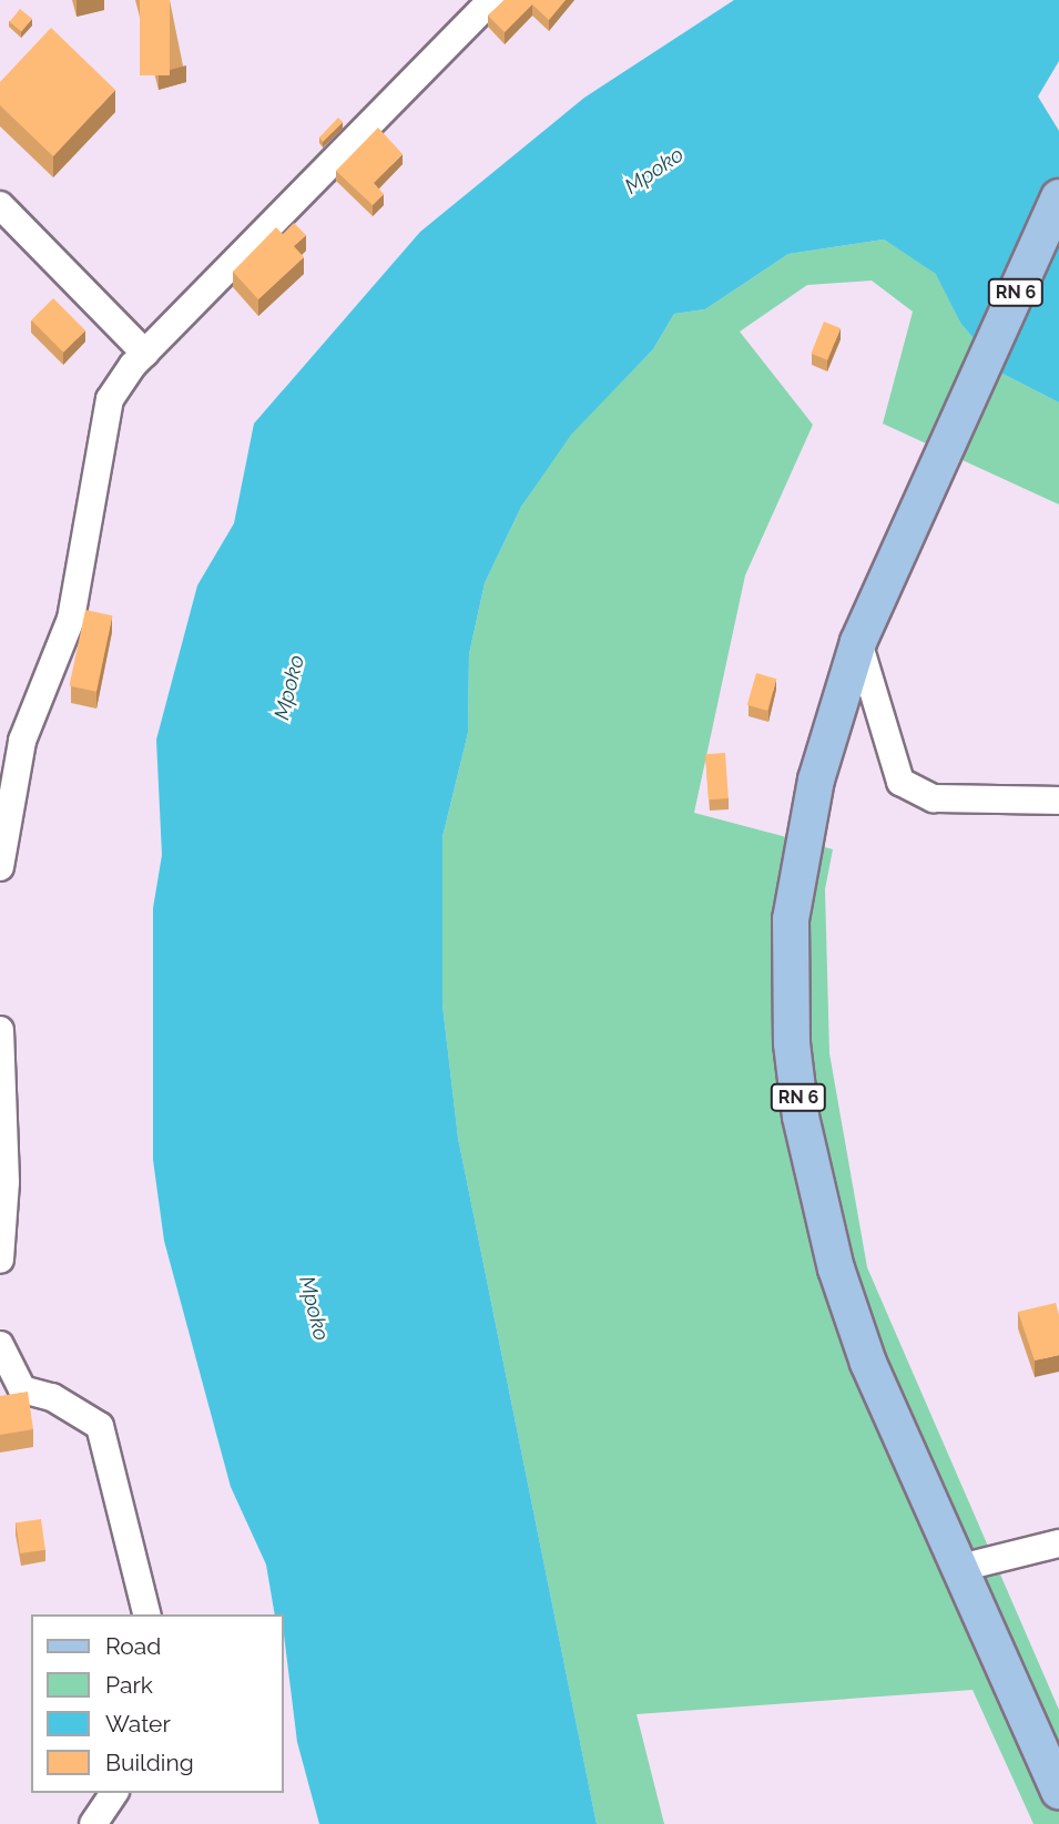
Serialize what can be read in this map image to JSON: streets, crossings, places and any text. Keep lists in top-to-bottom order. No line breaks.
{"streets":{"main road":["RN 6"]},"water":["Mpoko"],"legend":["Road","Park","Water","Building"]}
